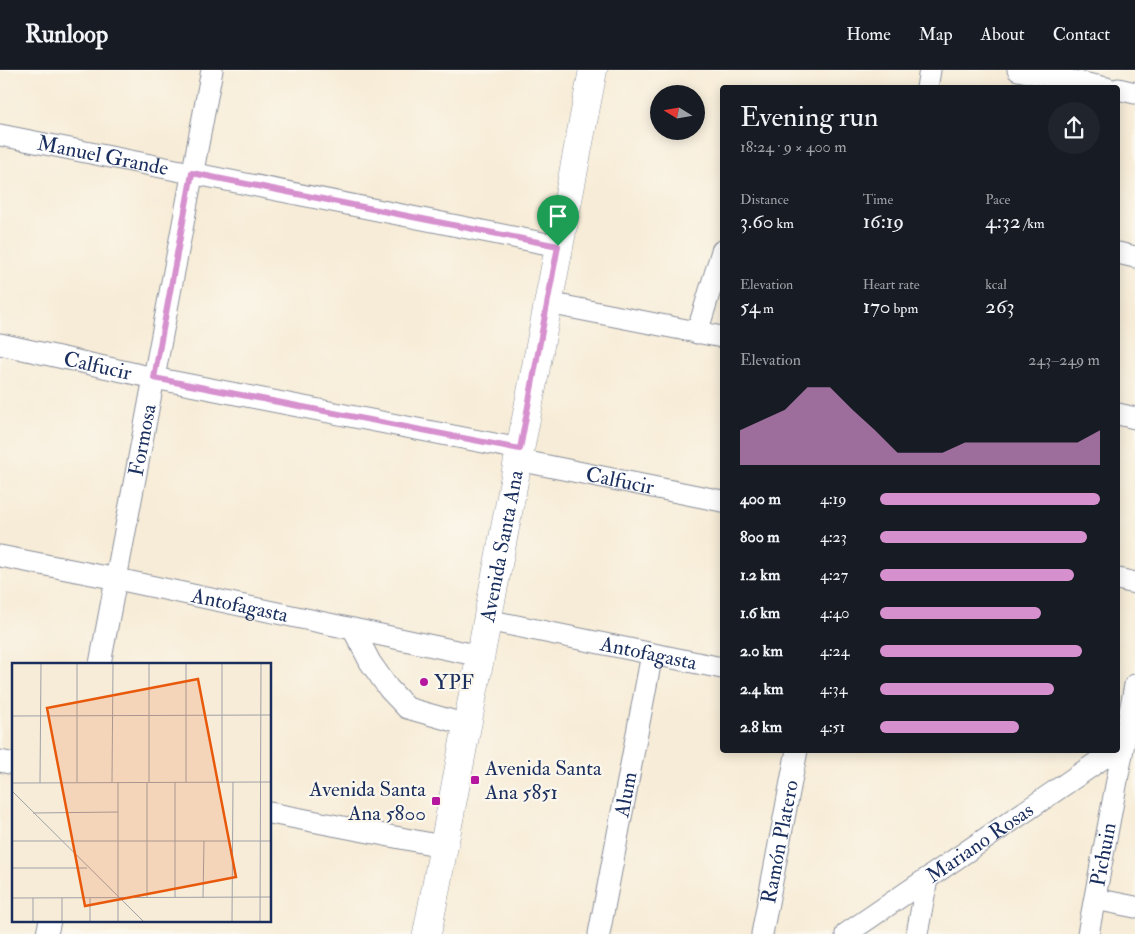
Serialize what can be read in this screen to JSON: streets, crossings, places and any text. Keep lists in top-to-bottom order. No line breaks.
{"streets":{"main road":["Avenida Santa Ana"],"street":["Manuel Grande","Calfucir","Formosa","Antofagasta","Alum","Ramón Platero","Mariano Rosas","Pichuin"]},"crossings":[["Manuel Grande","Formosa"],["Manuel Grande","Avenida Santa Ana"],["Calfucir","Formosa"],["Calfucir","Avenida Santa Ana"],["Formosa","Antofagasta"],["Avenida Santa Ana","Antofagasta"],["Antofagasta","Alum"]],"places":{"other":["YPF"],"transit":["Avenida Santa Ana 5851","Avenida Santa Ana 5800"]},"north":"left","page":{"header":"Runloop","nav":["Home","Map","About","Contact"],"heading":["Evening run","18:24 · 9 × 400 m"],"stats":[["Distance","3.60 km"],["Time","16:19"],["Pace","4:32 /km"],["Elevation","54 m"],["Heart rate","170 bpm"],["kcal","263"]],"chart":["Elevation","243–249 m"],"list":[{"name":"400 m","note":"4:19"},{"name":"800 m","note":"4:23"},{"name":"1.2 km","note":"4:27"},{"name":"1.6 km","note":"4:40"},{"name":"2.0 km","note":"4:24"},{"name":"2.4 km","note":"4:34"},{"name":"2.8 km","note":"4:51"}]}}
